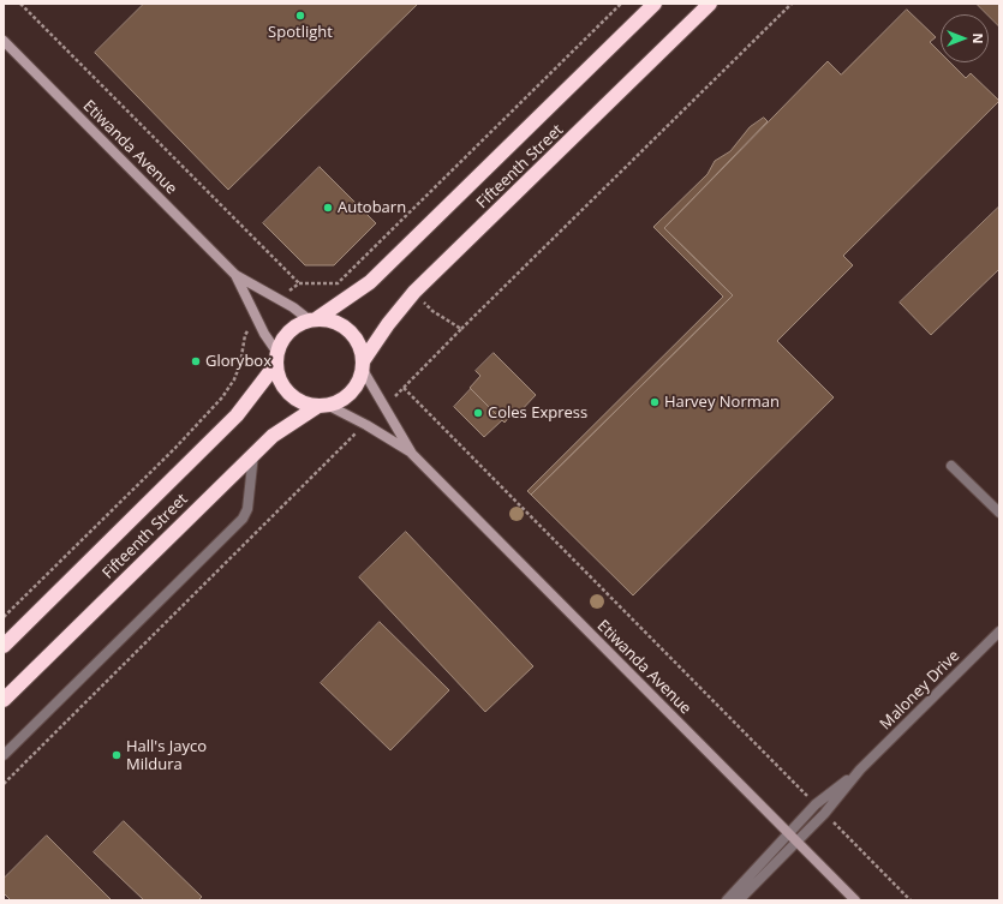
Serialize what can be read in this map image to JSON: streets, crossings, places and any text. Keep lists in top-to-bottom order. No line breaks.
{"streets":{"highway":["Fifteenth Street"],"street":["Etiwanda Avenue","Maloney Drive"]},"crossings":[["Etiwanda Avenue","Fifteenth Street"],["Etiwanda Avenue","Maloney Drive"]],"places":["Spotlight","Autobarn","Glorybox","Harvey Norman","Coles Express","Hall's Jayco Mildura"],"north":"right"}
